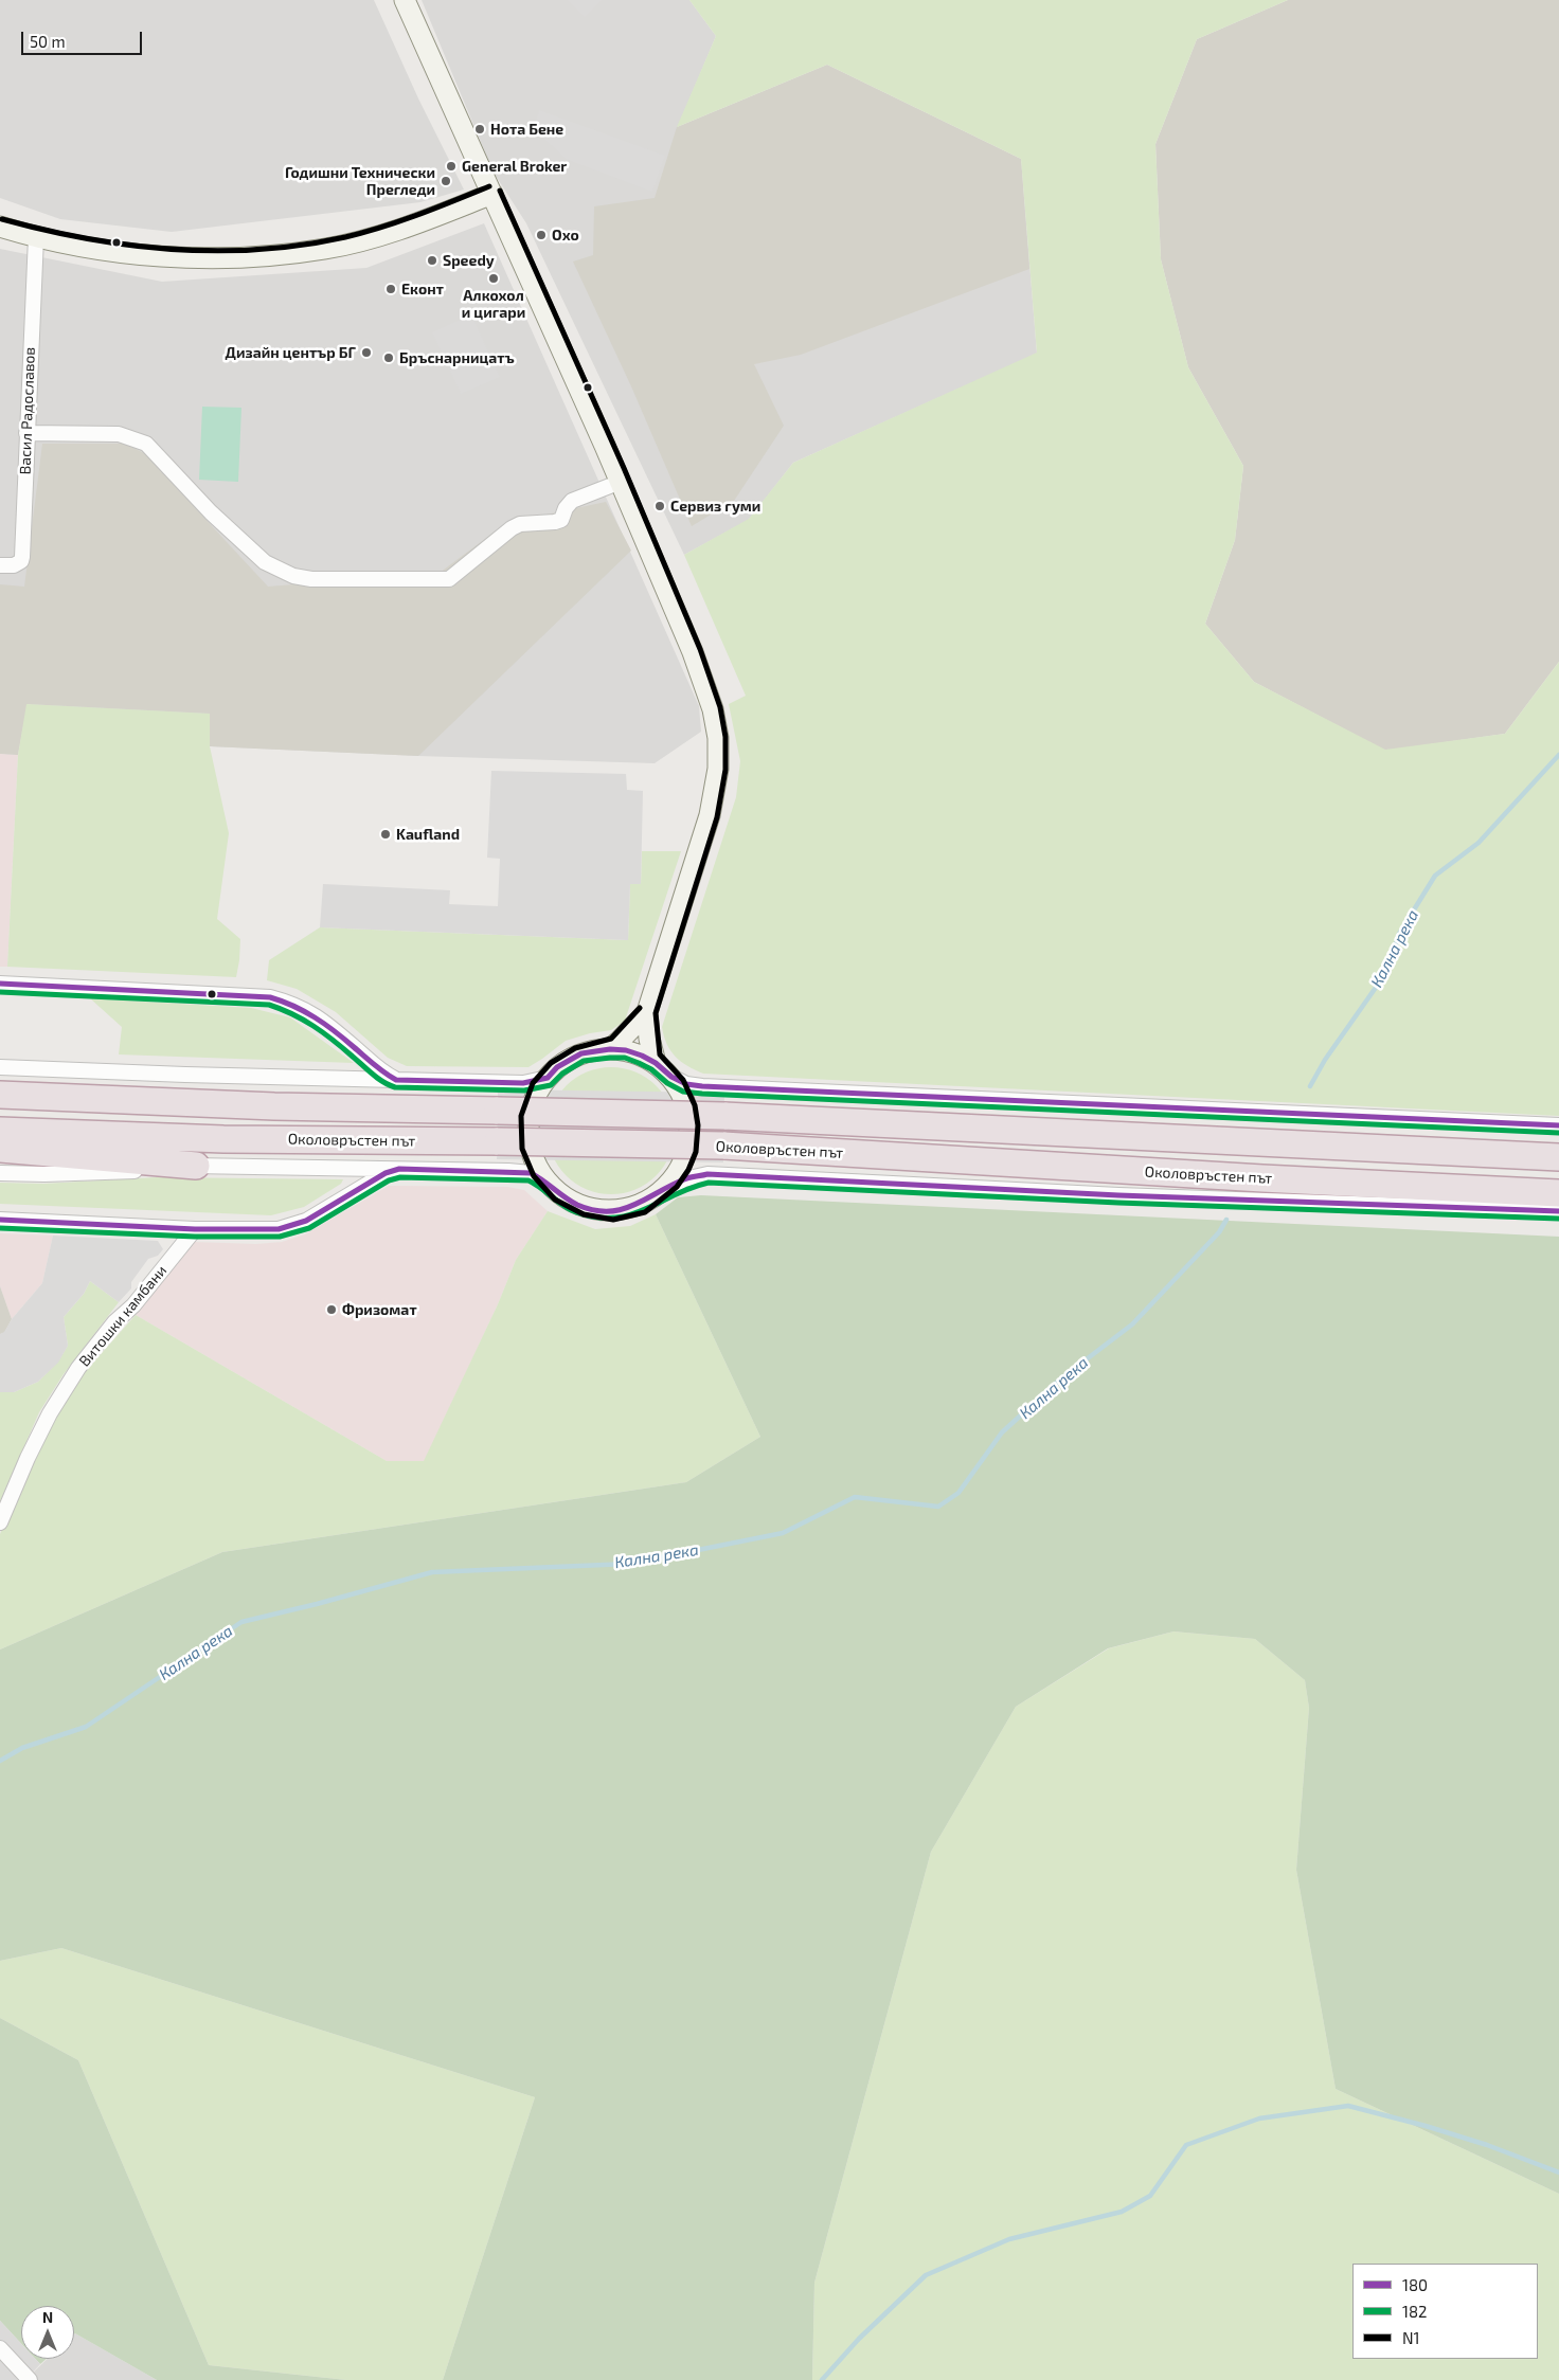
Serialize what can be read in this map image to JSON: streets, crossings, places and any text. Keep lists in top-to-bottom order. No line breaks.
{"streets":{"highway":["Околовръстен път"],"street":["Васил Радославов","Витошки камбани"]},"water":["Кална река"],"places":["Нота Бене","General Broker","Годишни Технически Прегледи","Охо","Speedy","Алкохол и цигари","Еконт","Дизайн център БГ","Бръснарницатъ","Сервиз гуми","Kaufland","Фризомат"],"lines":["transit line N1","transit line 180","transit line 182"],"legend":["180","182","N1"],"scale_bar":"50 m","north":"top"}
